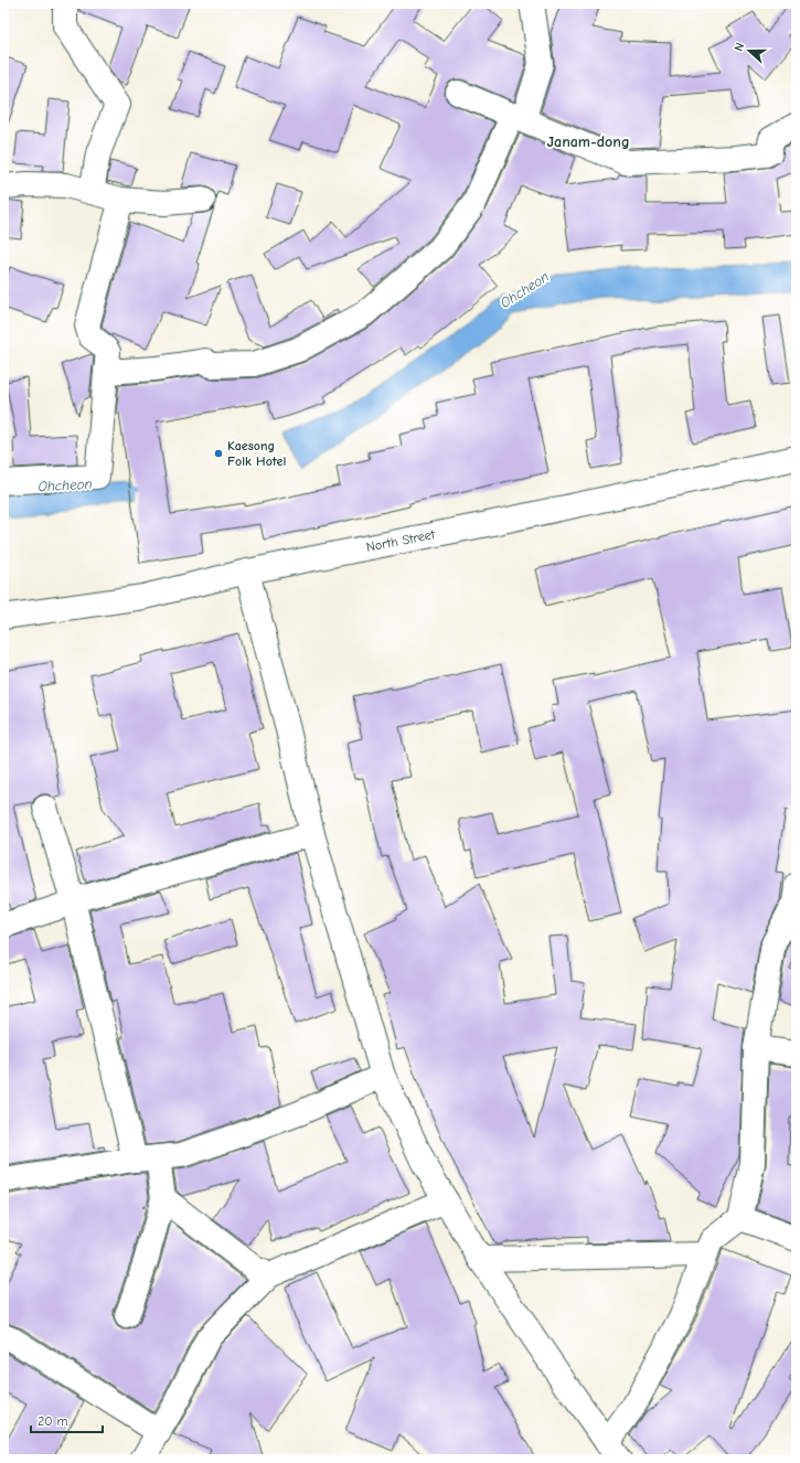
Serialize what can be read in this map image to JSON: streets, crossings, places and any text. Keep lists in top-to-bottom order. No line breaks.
{"streets":{"street":["North Street"]},"districts":["Janam-dong"],"water":["Ohcheon"],"places":["Kaesong Folk Hotel"],"scale_bar":"20 m","north":"left"}
